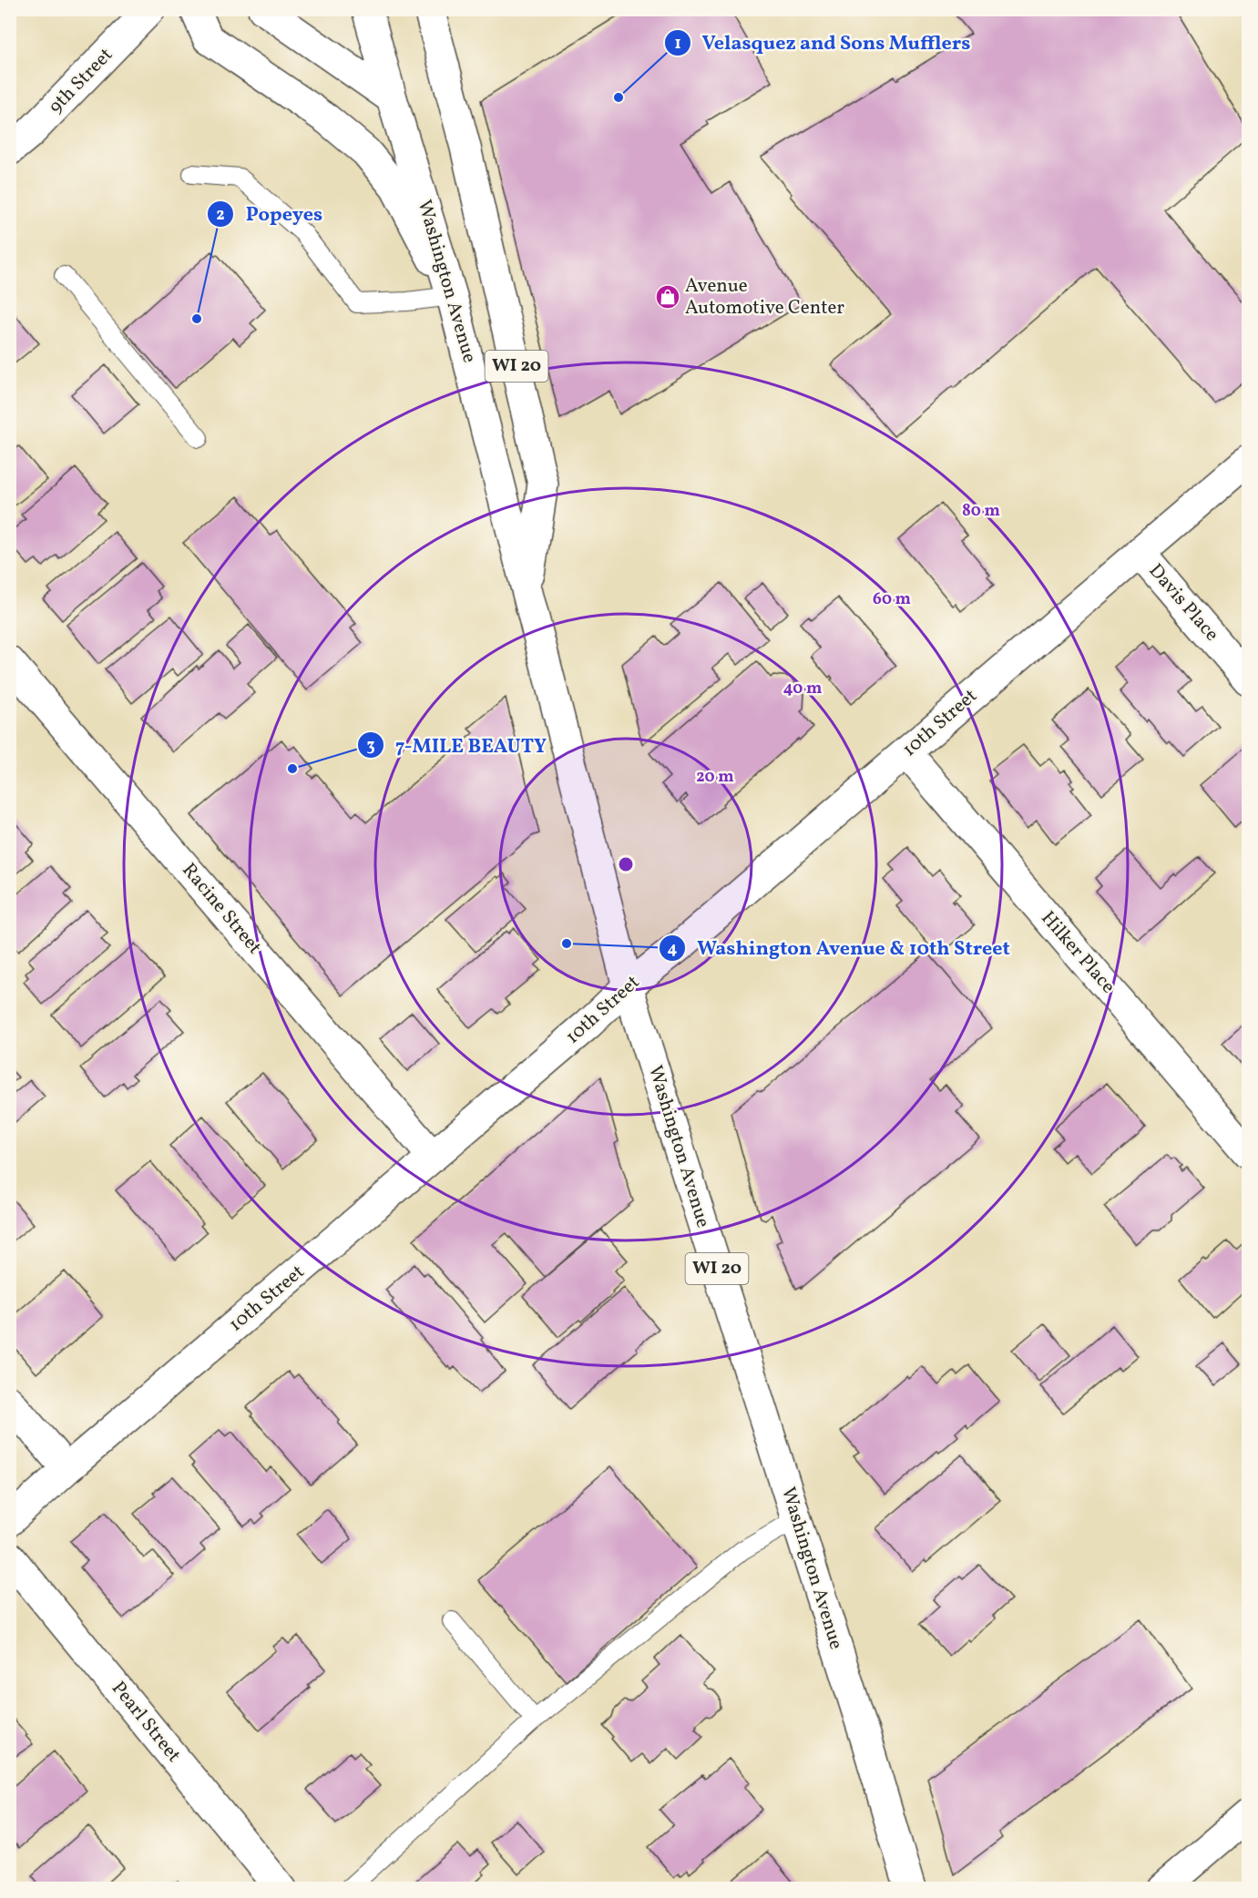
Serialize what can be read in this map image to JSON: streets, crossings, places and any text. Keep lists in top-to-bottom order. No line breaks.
{"streets":{"street":["9th Street","Washington Avenue","WI 20","Davis Place","10th Street","Racine Street","Hilker Place","Pearl Street"]},"crossings":[["Washington Avenue","10th Street"],["Davis Place","10th Street"],["10th Street","Racine Street"],["10th Street","Hilker Place"]],"places":{"other":["Velasquez and Sons Mufflers","Popeyes","7-MILE BEAUTY","Washington Avenue & 10th Street"],"shop":["Avenue Automotive Center"]},"rings":["80 m","60 m","40 m","20 m"]}
